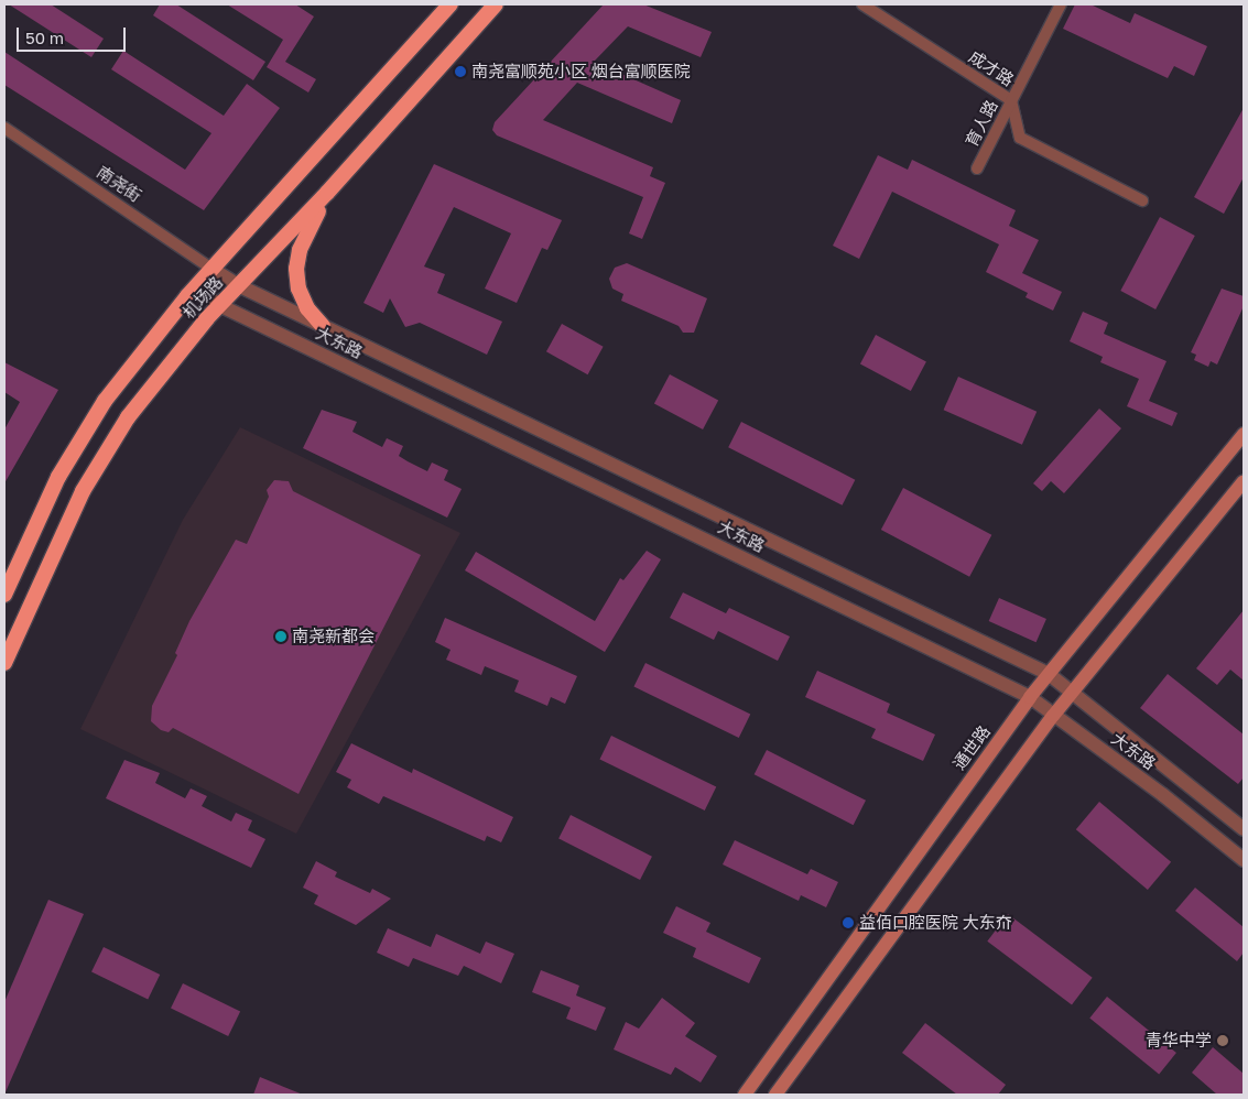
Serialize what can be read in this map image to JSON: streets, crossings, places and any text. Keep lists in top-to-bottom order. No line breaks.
{"streets":{"highway":["机场路"],"main road":["通世路"],"street":["成才路","育人路","南尧街","大东路"]},"crossings":[["成才路","育人路"],["南尧街","机场路"],["南尧街","大东路"],["机场路","大东路"],["大东路","通世路"]],"places":["南尧富顺苑小区 烟台富顺医院","南尧新都会","益佰口腔医院 大东夼","青华中学"],"scale_bar":"50 m"}
